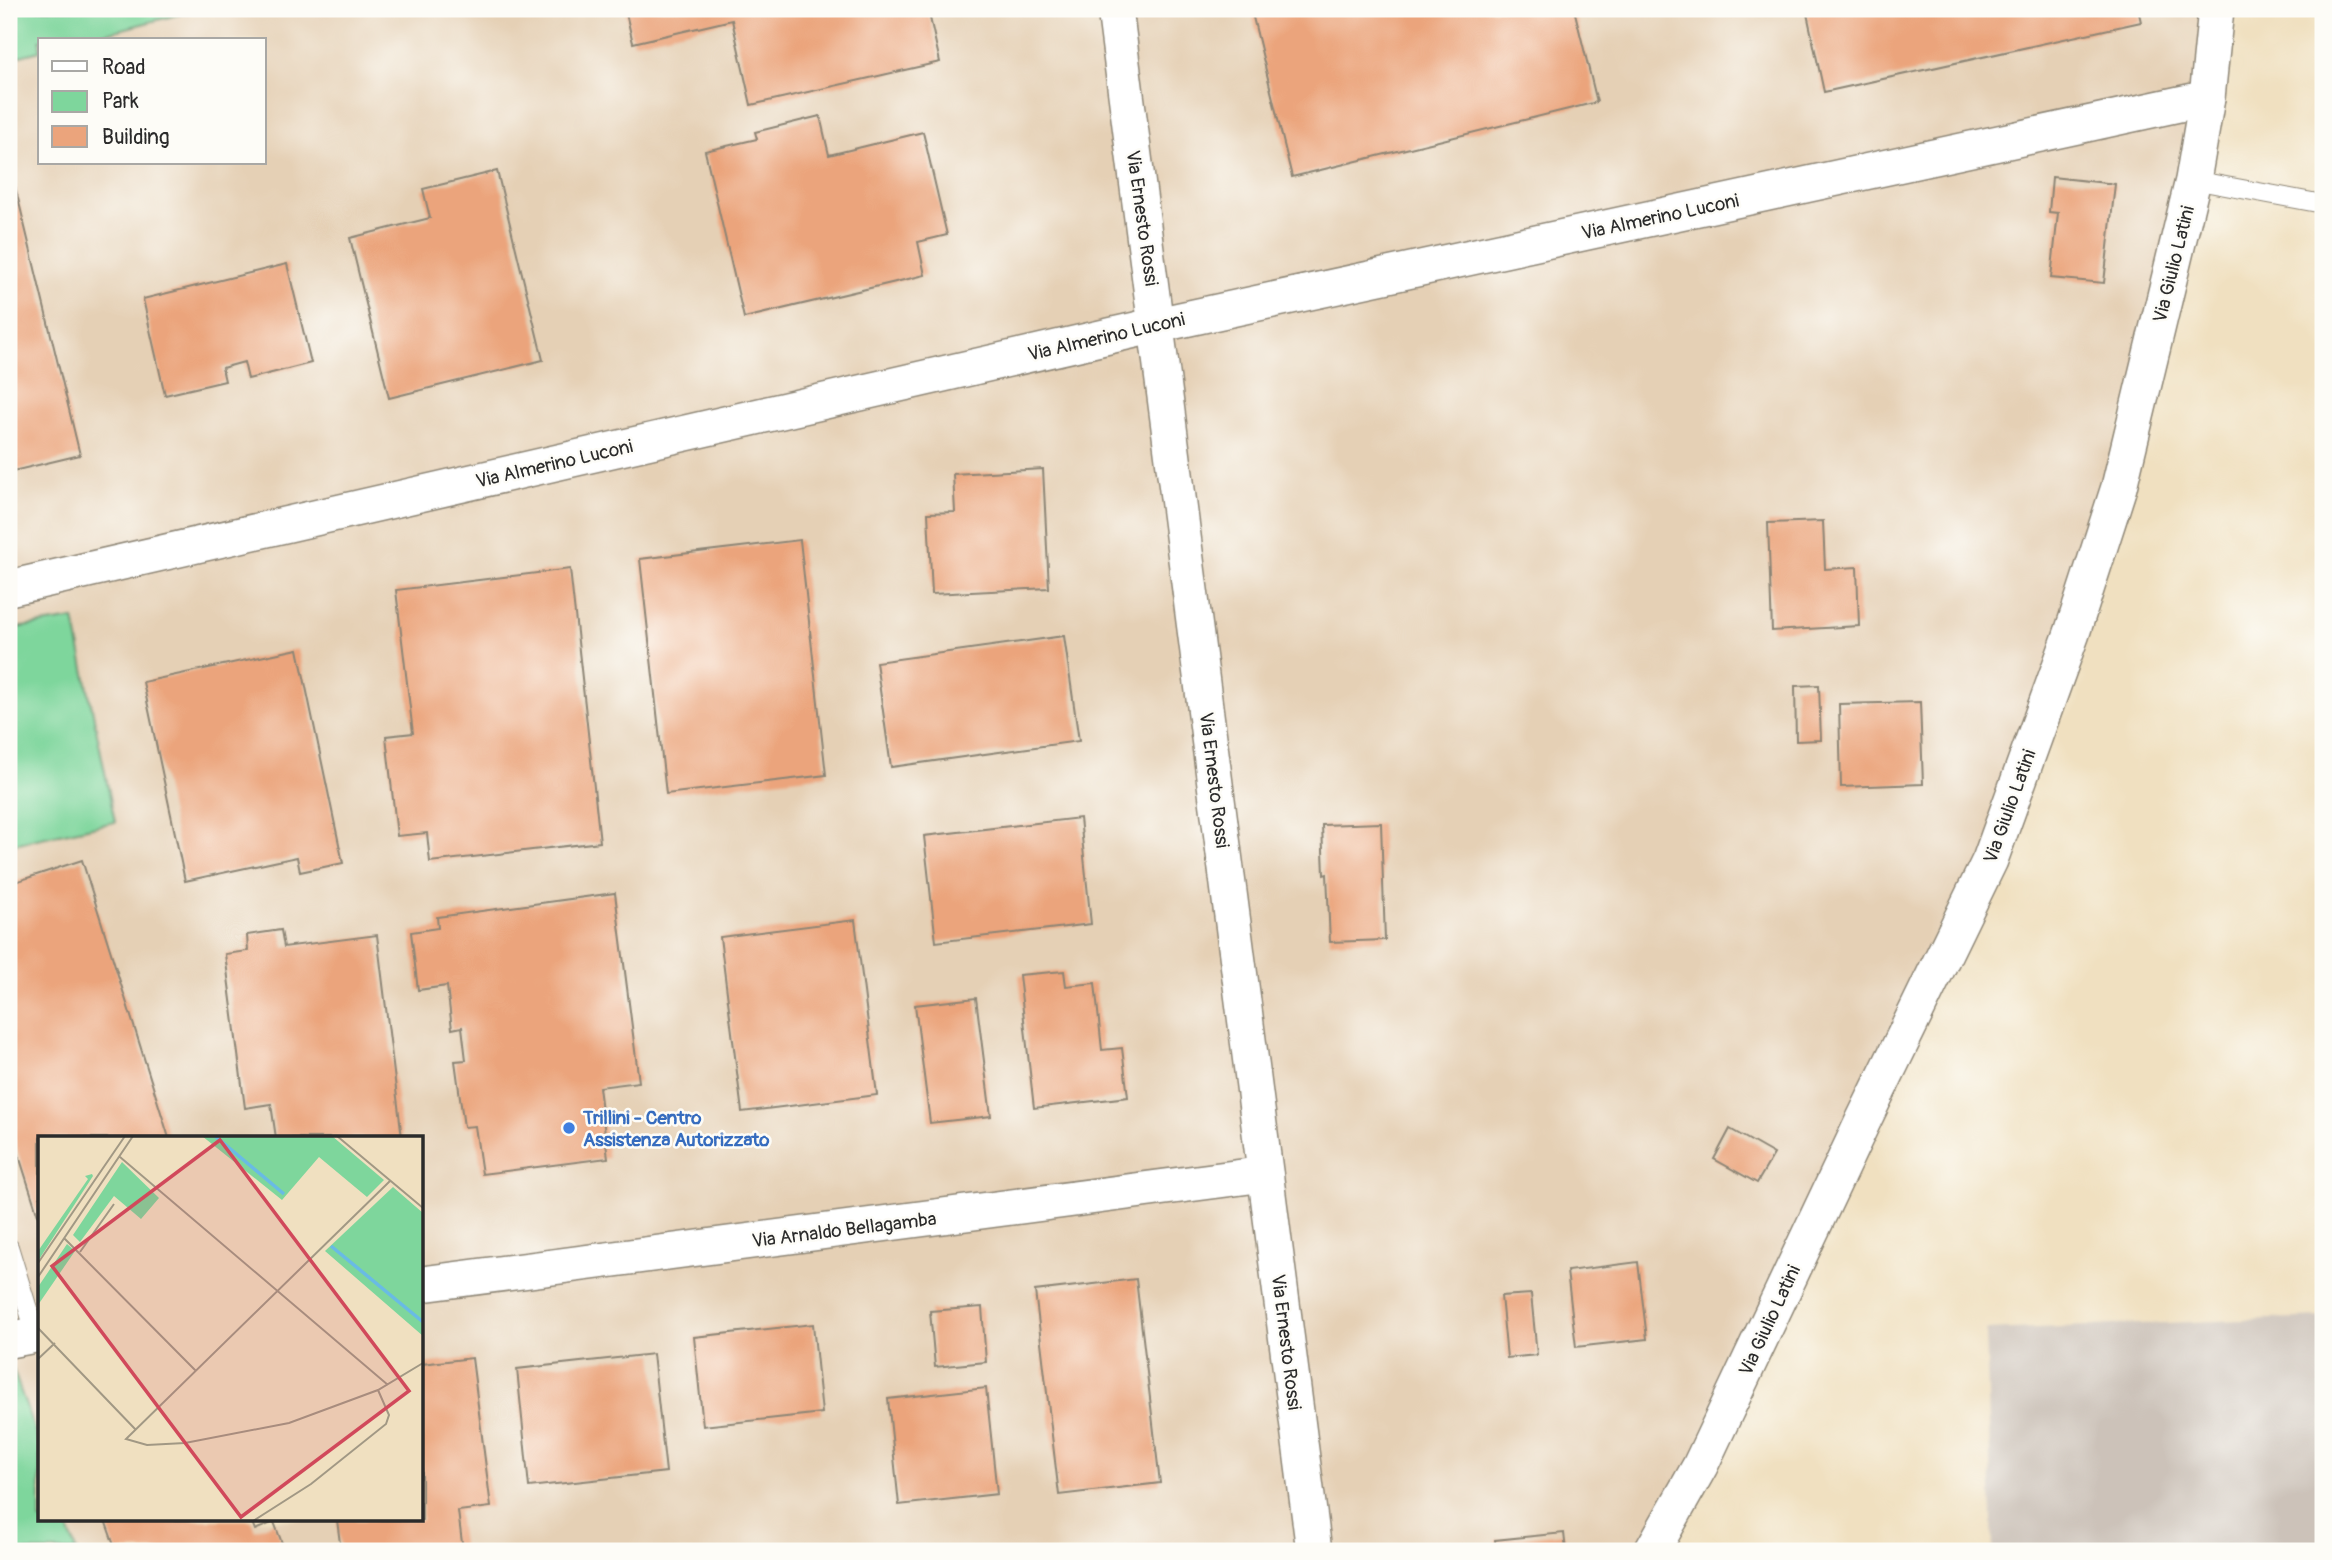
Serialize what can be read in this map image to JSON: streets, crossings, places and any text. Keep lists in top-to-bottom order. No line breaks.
{"streets":{"street":["Via Almerino Luconi","Via Ernesto Rossi","Via Giulio Latini","Via Arnaldo Bellagamba"]},"crossings":[["Via Almerino Luconi","Via Ernesto Rossi"],["Via Almerino Luconi","Via Giulio Latini"],["Via Ernesto Rossi","Via Arnaldo Bellagamba"]],"places":["Trillini - Centro Assistenza Autorizzato"],"legend":["Road","Park","Building"]}
